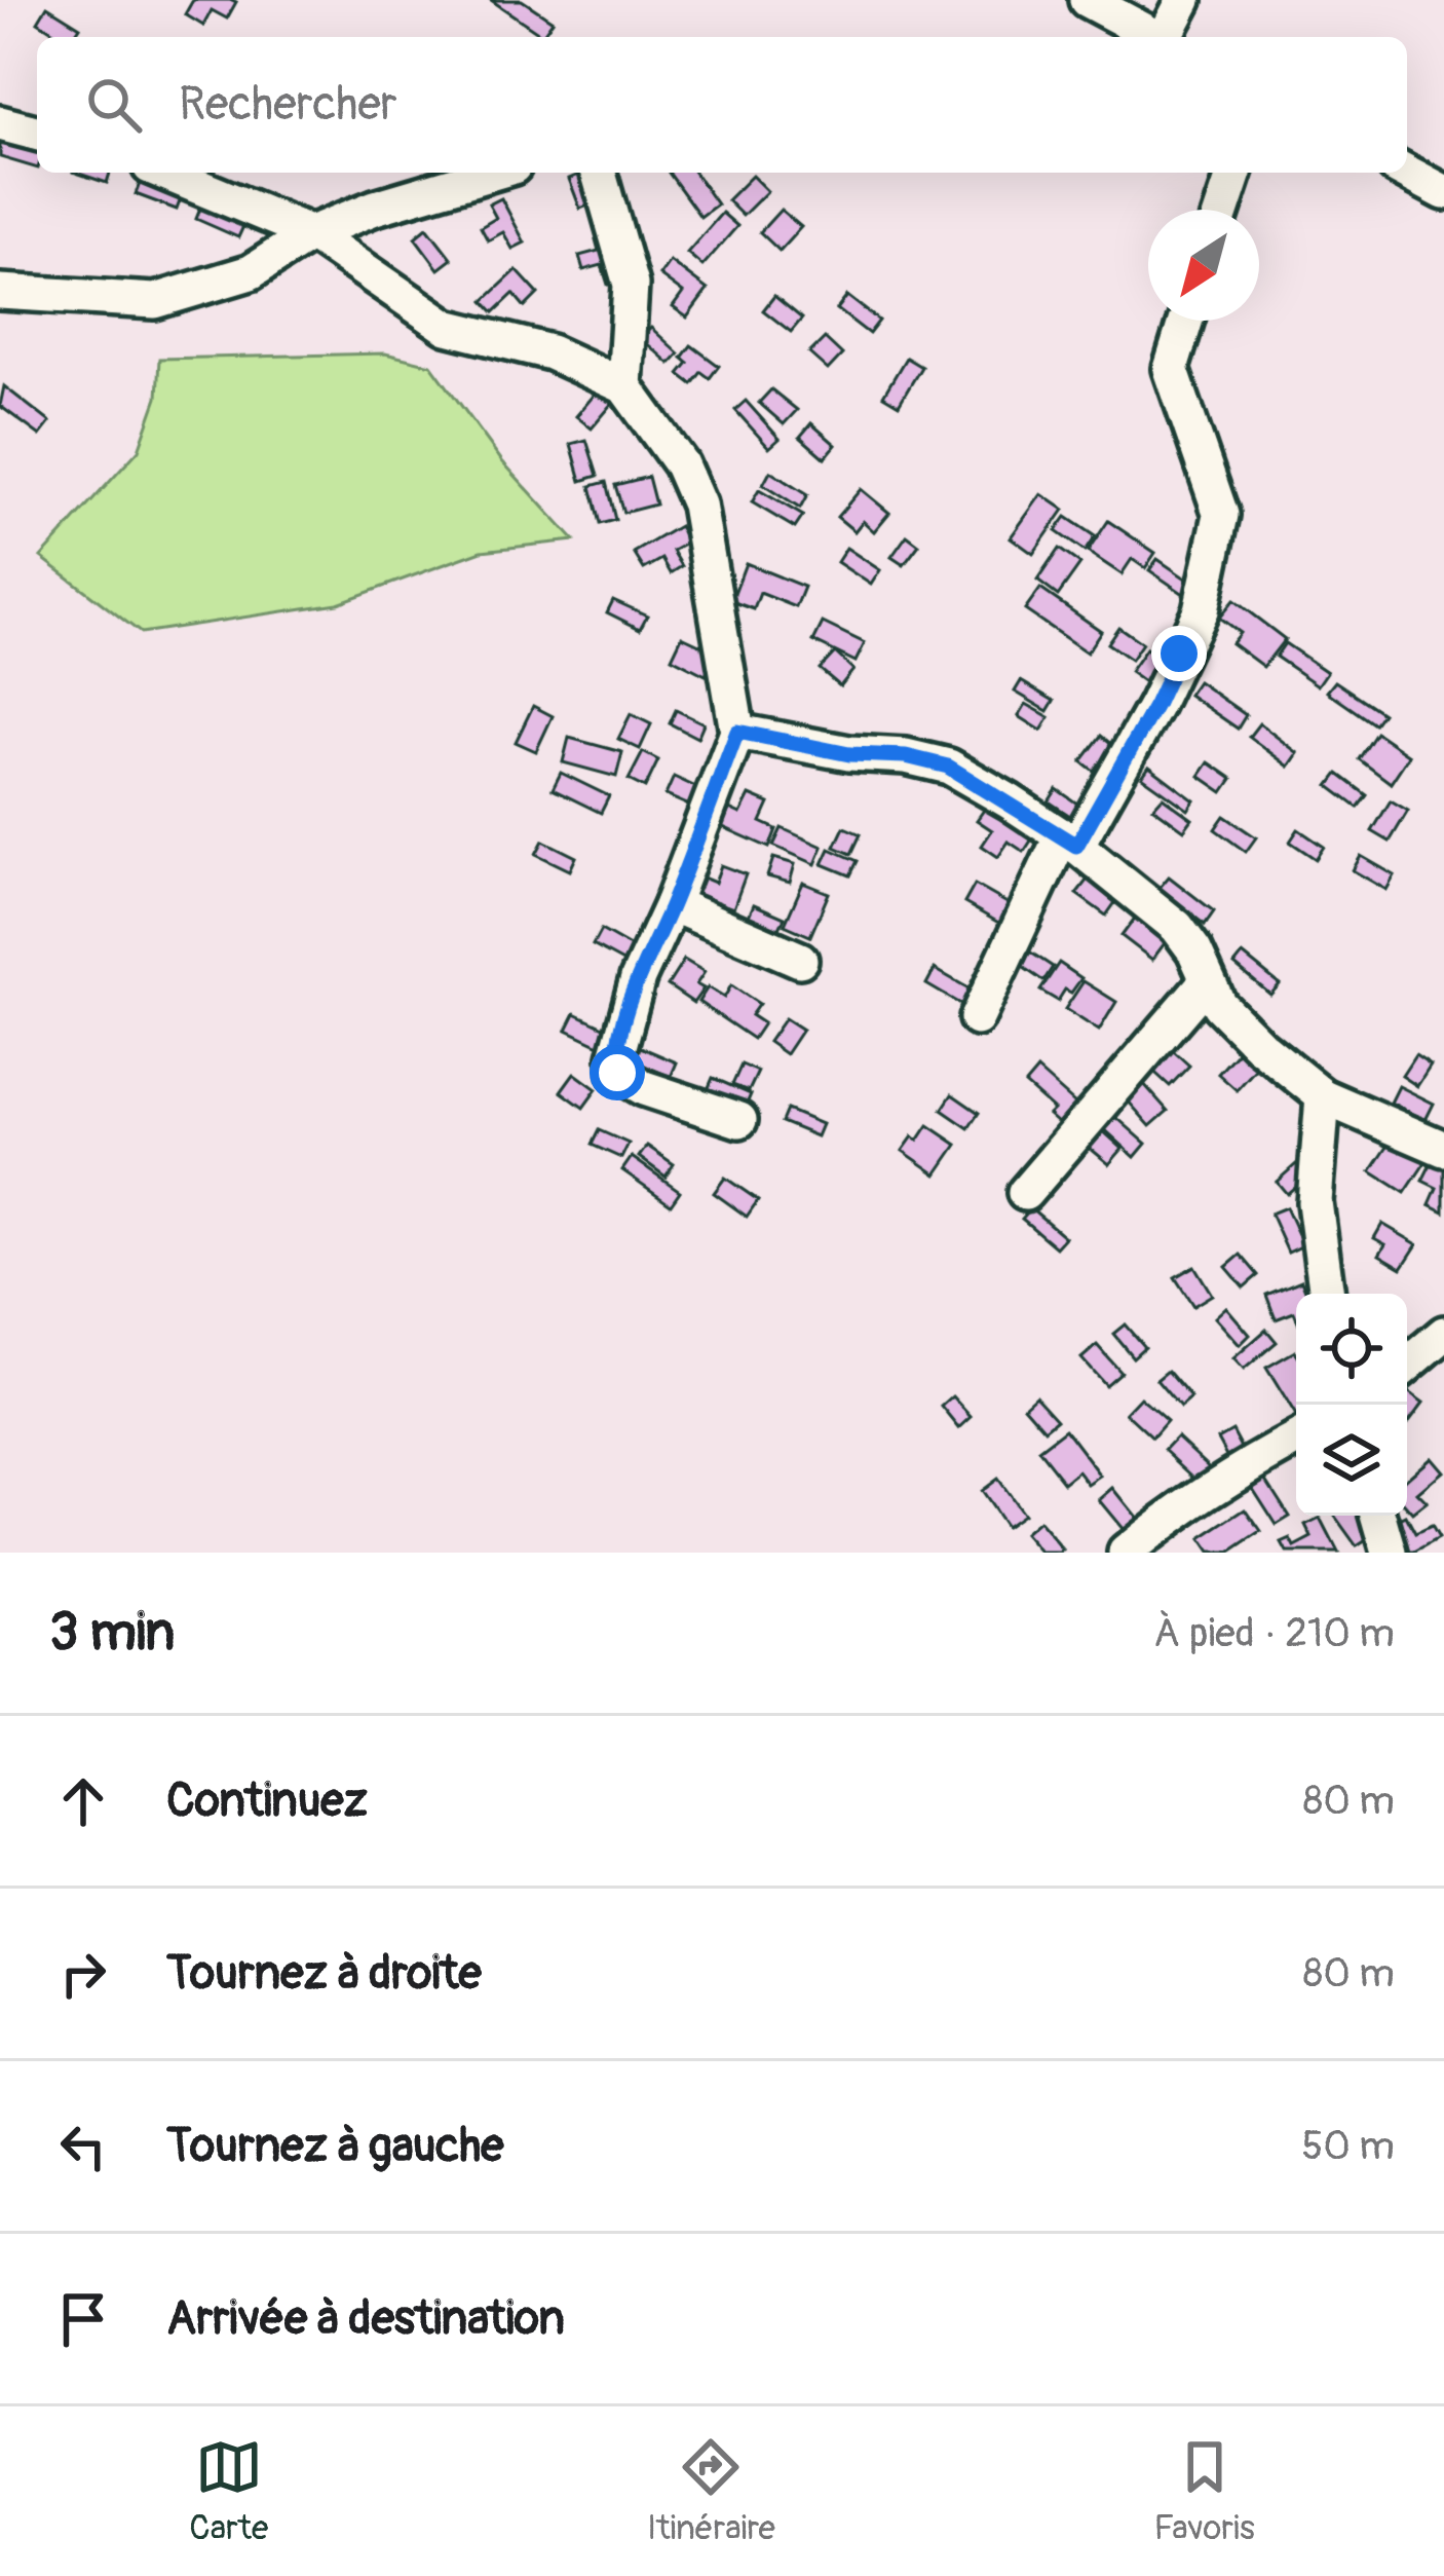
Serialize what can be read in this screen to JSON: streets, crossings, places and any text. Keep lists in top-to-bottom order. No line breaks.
{"north":"bottom left","page":{"search":"Rechercher","heading":["3 min","À pied · 210 m"],"list":[["Continuez","80 m"],["Tournez à droite","80 m"],["Tournez à gauche","50 m"],"Arrivée à destination"],"nav":["Carte","Itinéraire","Favoris"]}}
